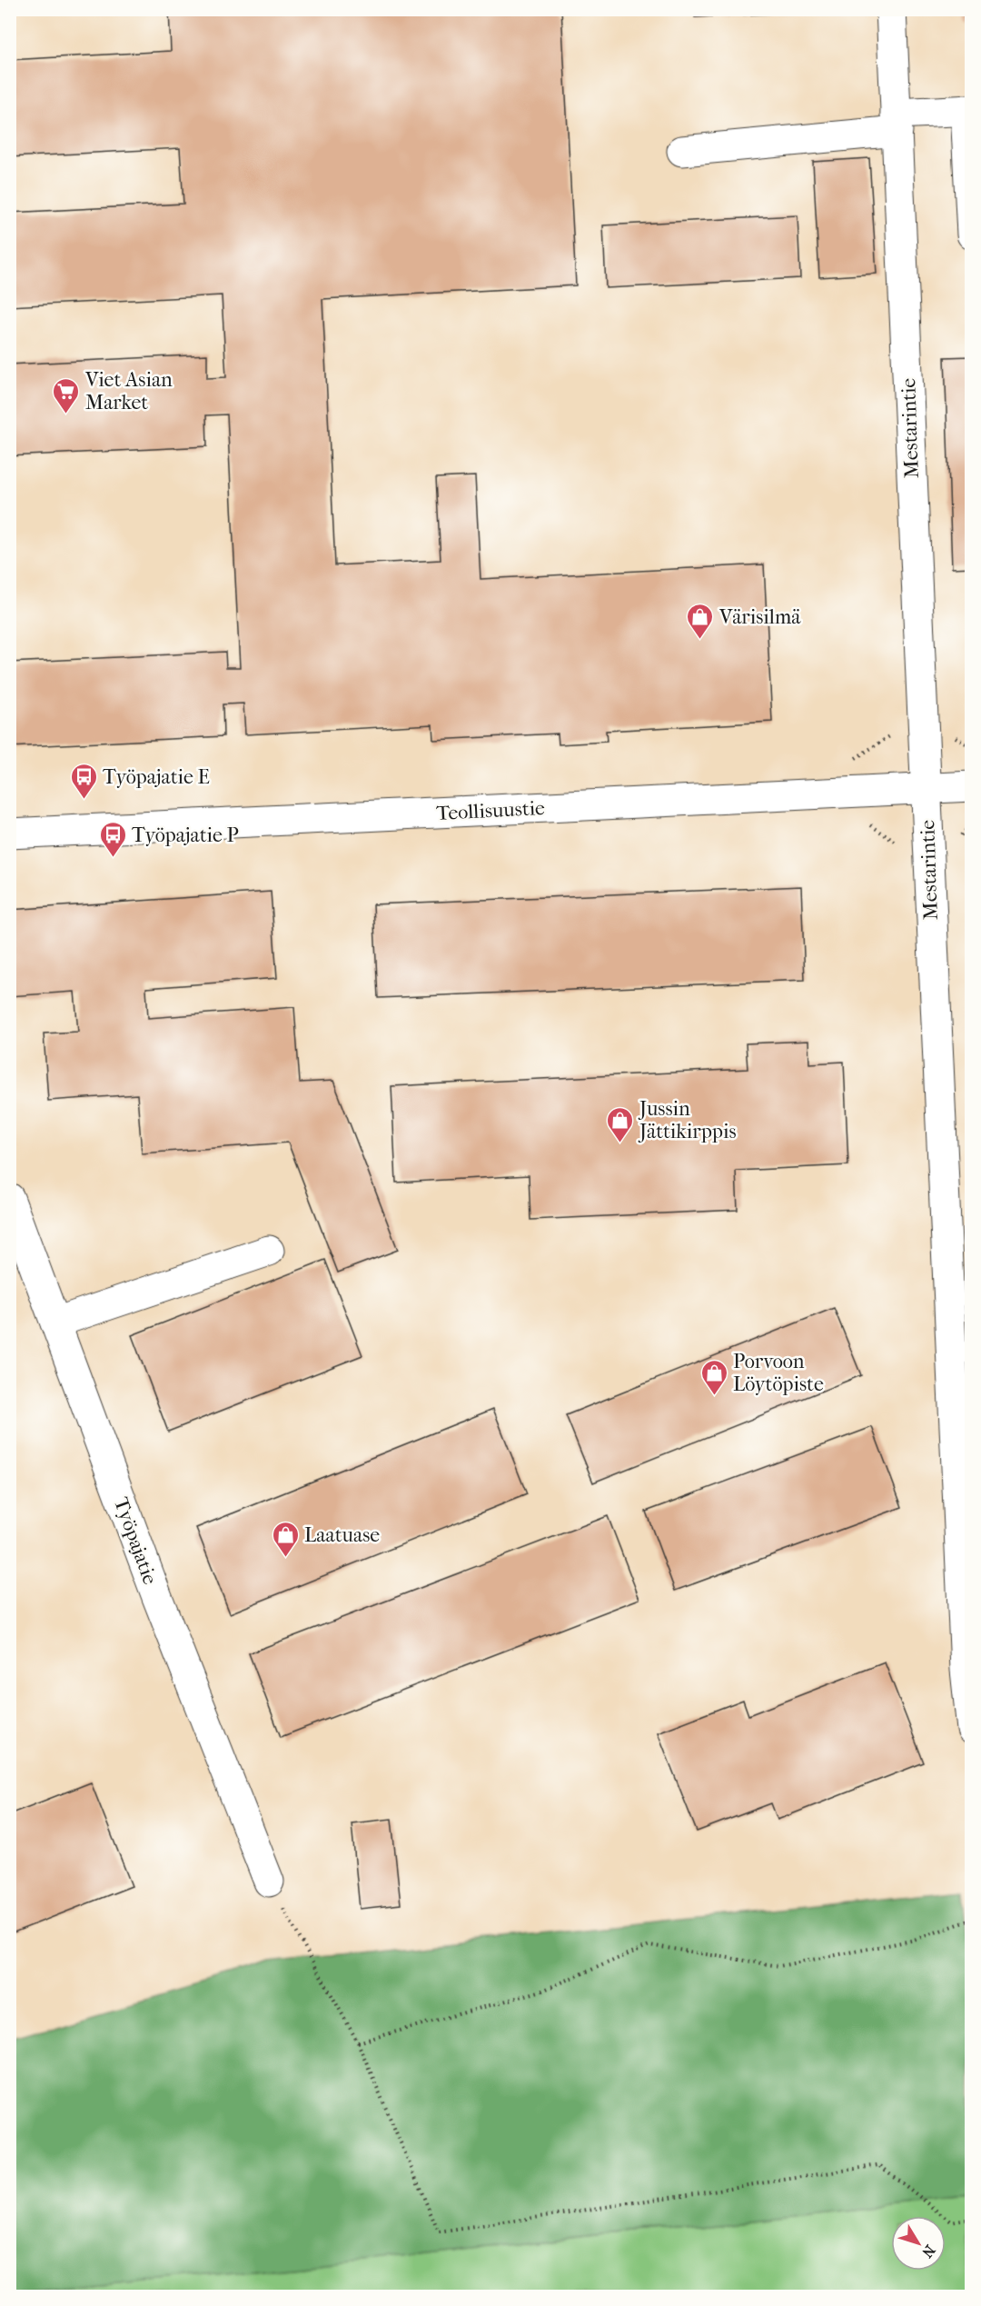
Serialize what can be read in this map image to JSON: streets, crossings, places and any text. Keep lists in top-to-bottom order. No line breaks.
{"streets":{"street":["Mestarintie","Teollisuustie","Työpajatie"]},"crossings":[["Mestarintie","Teollisuustie"]],"places":{"supermarket":["Viet Asian Market"],"shop":["Värisilmä","Jussin Jättikirppis","Porvoon Löytöpiste","Laatuase"],"bus stop":["Työpajatie E","Työpajatie P"]},"north":"bottom right"}
